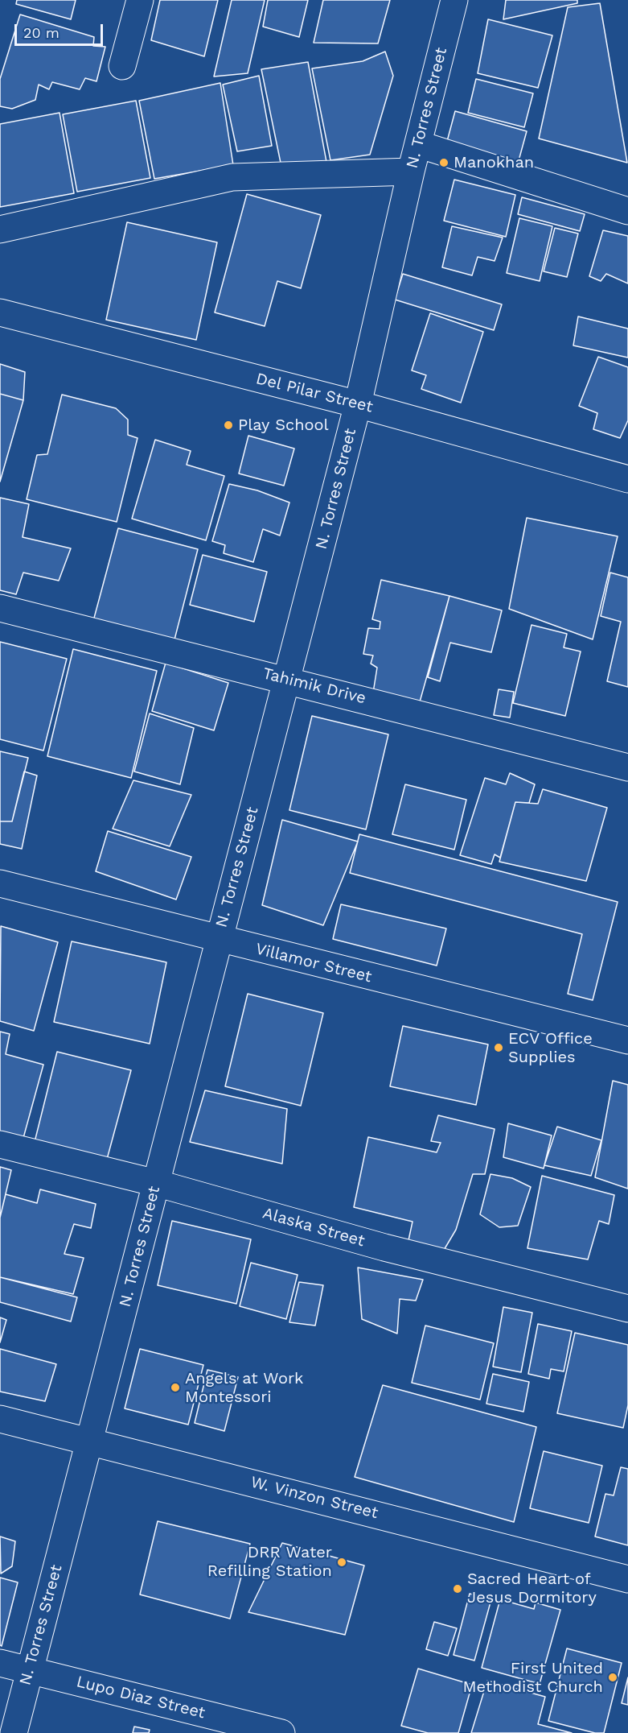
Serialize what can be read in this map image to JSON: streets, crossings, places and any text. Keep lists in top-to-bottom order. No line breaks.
{"streets":{"street":["N. Torres Street","Del Pilar Street","Tahimik Drive","Villamor Street","Alaska Street","W. Vinzon Street","Lupo Diaz Street"]},"crossings":[["N. Torres Street","Del Pilar Street"],["N. Torres Street","Tahimik Drive"],["N. Torres Street","Villamor Street"],["N. Torres Street","Alaska Street"],["N. Torres Street","W. Vinzon Street"],["N. Torres Street","Lupo Diaz Street"]],"places":["Manokhan","Play School","ECV Office Supplies","Angels at Work Montessori","DRR Water Refilling Station","Sacred Heart of Jesus Dormitory","First United Methodist Church"],"scale_bar":"20 m"}
